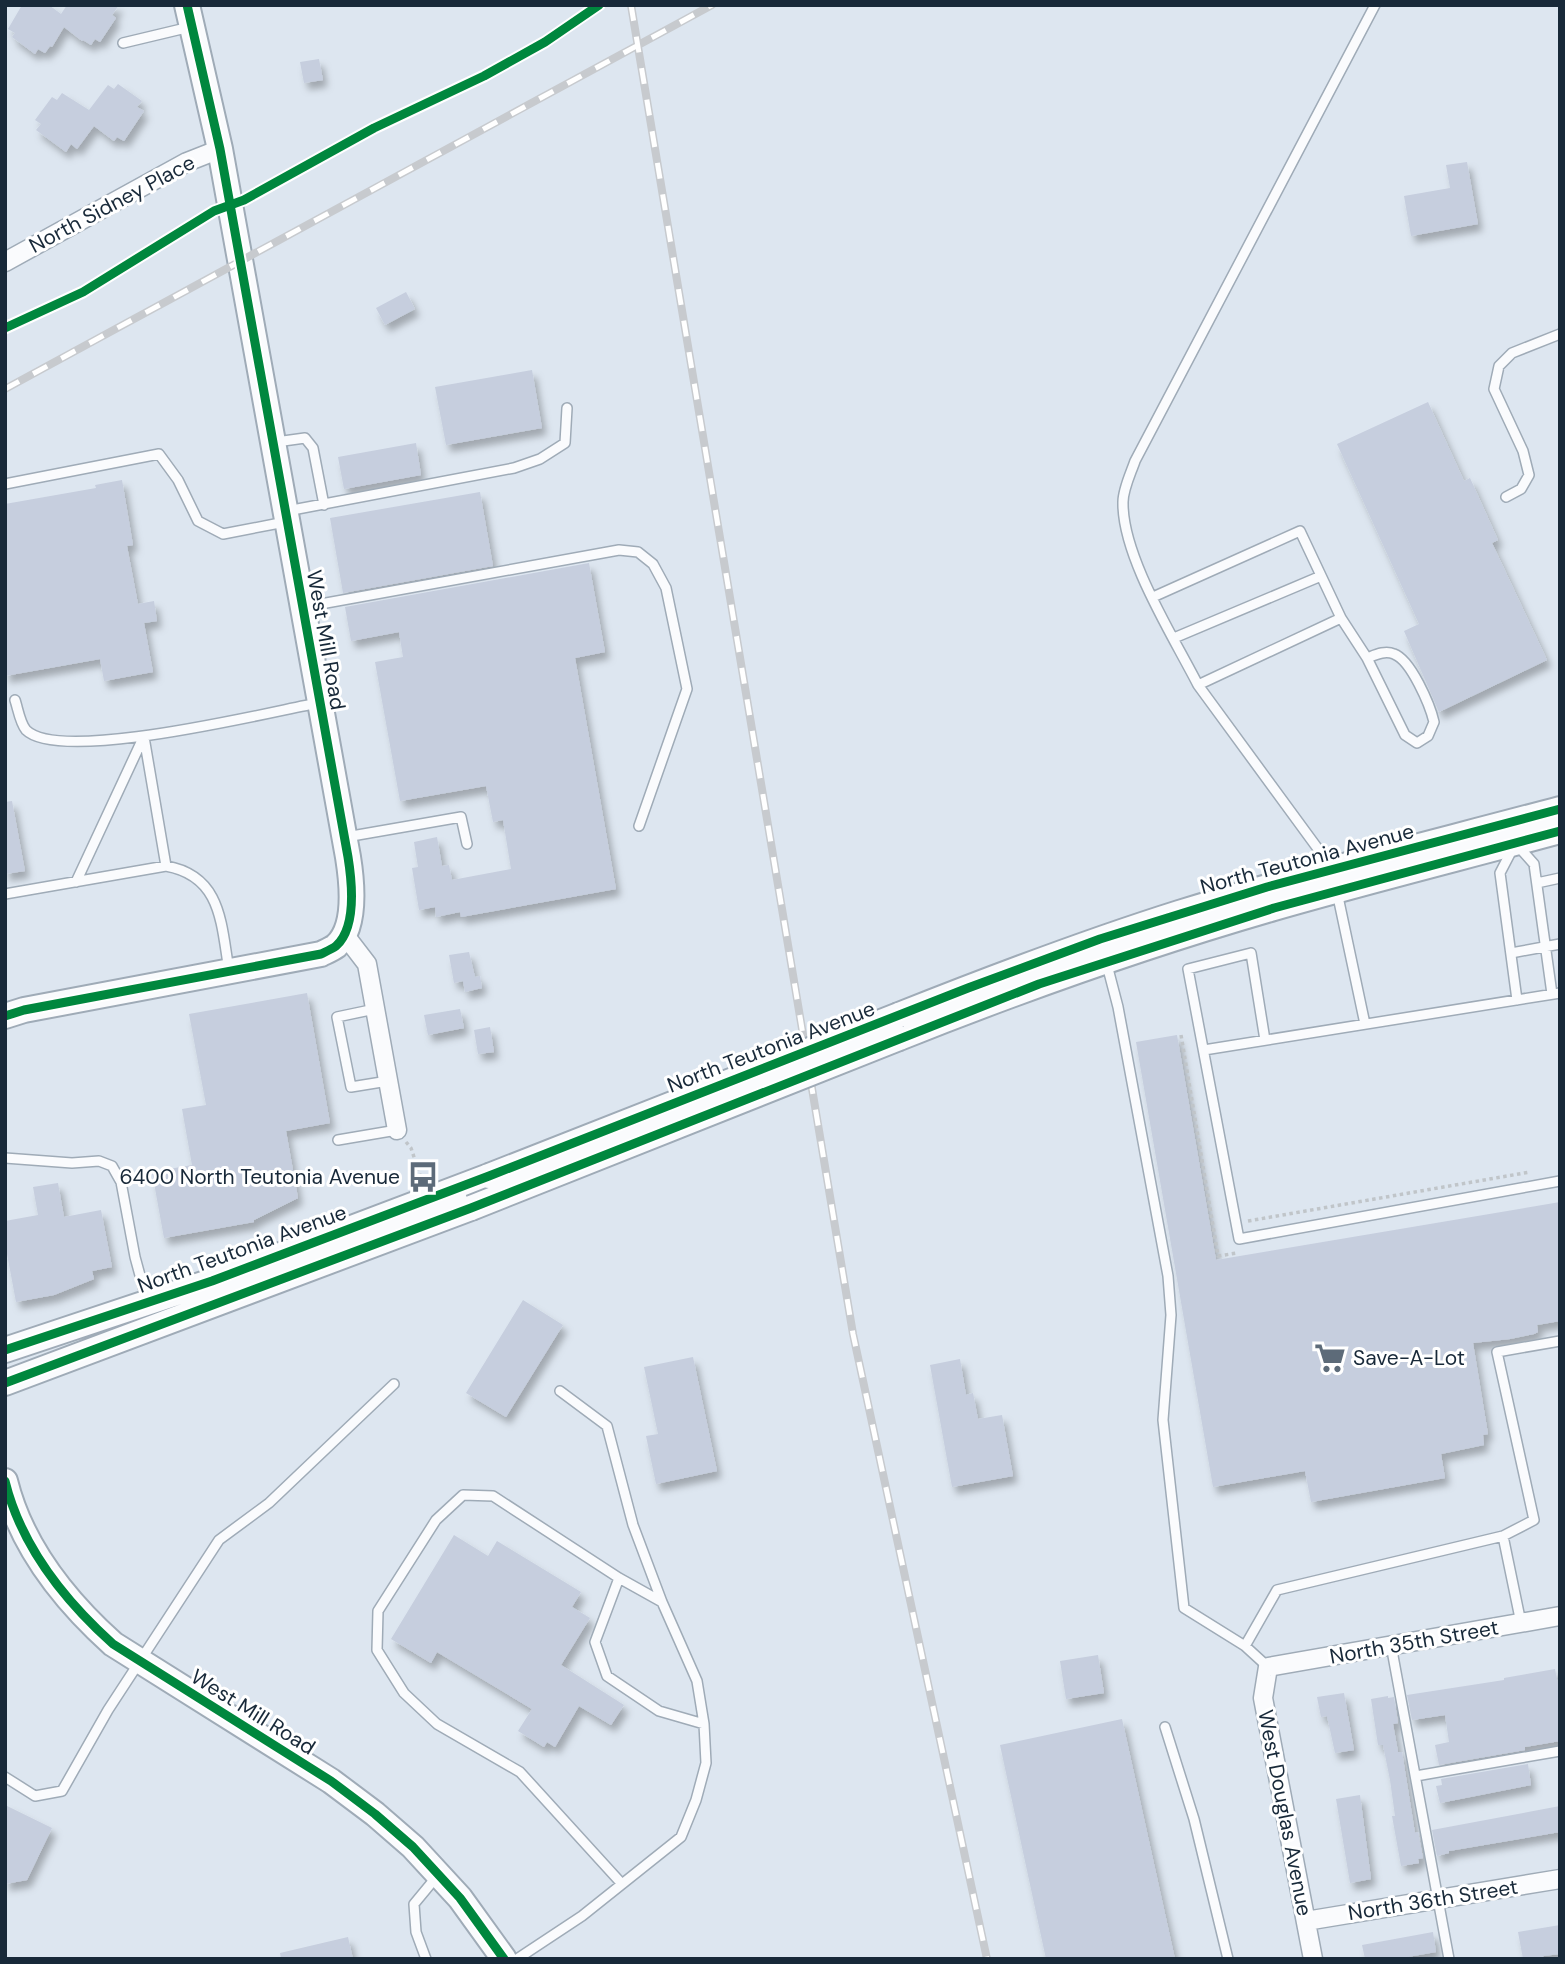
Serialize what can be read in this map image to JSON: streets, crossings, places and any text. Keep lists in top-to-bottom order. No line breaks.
{"streets":{"main road":["West Mill Road","North Teutonia Avenue"],"street":["North Sidney Place","North 35th Street","West Douglas Avenue","North 36th Street"]},"crossings":[["North Sidney Place","West Mill Road"],["North 35th Street","West Douglas Avenue"],["West Douglas Avenue","North 36th Street"]],"places":{"bus stop":["6400 North Teutonia Avenue"],"supermarket":["Save-A-Lot"]}}
